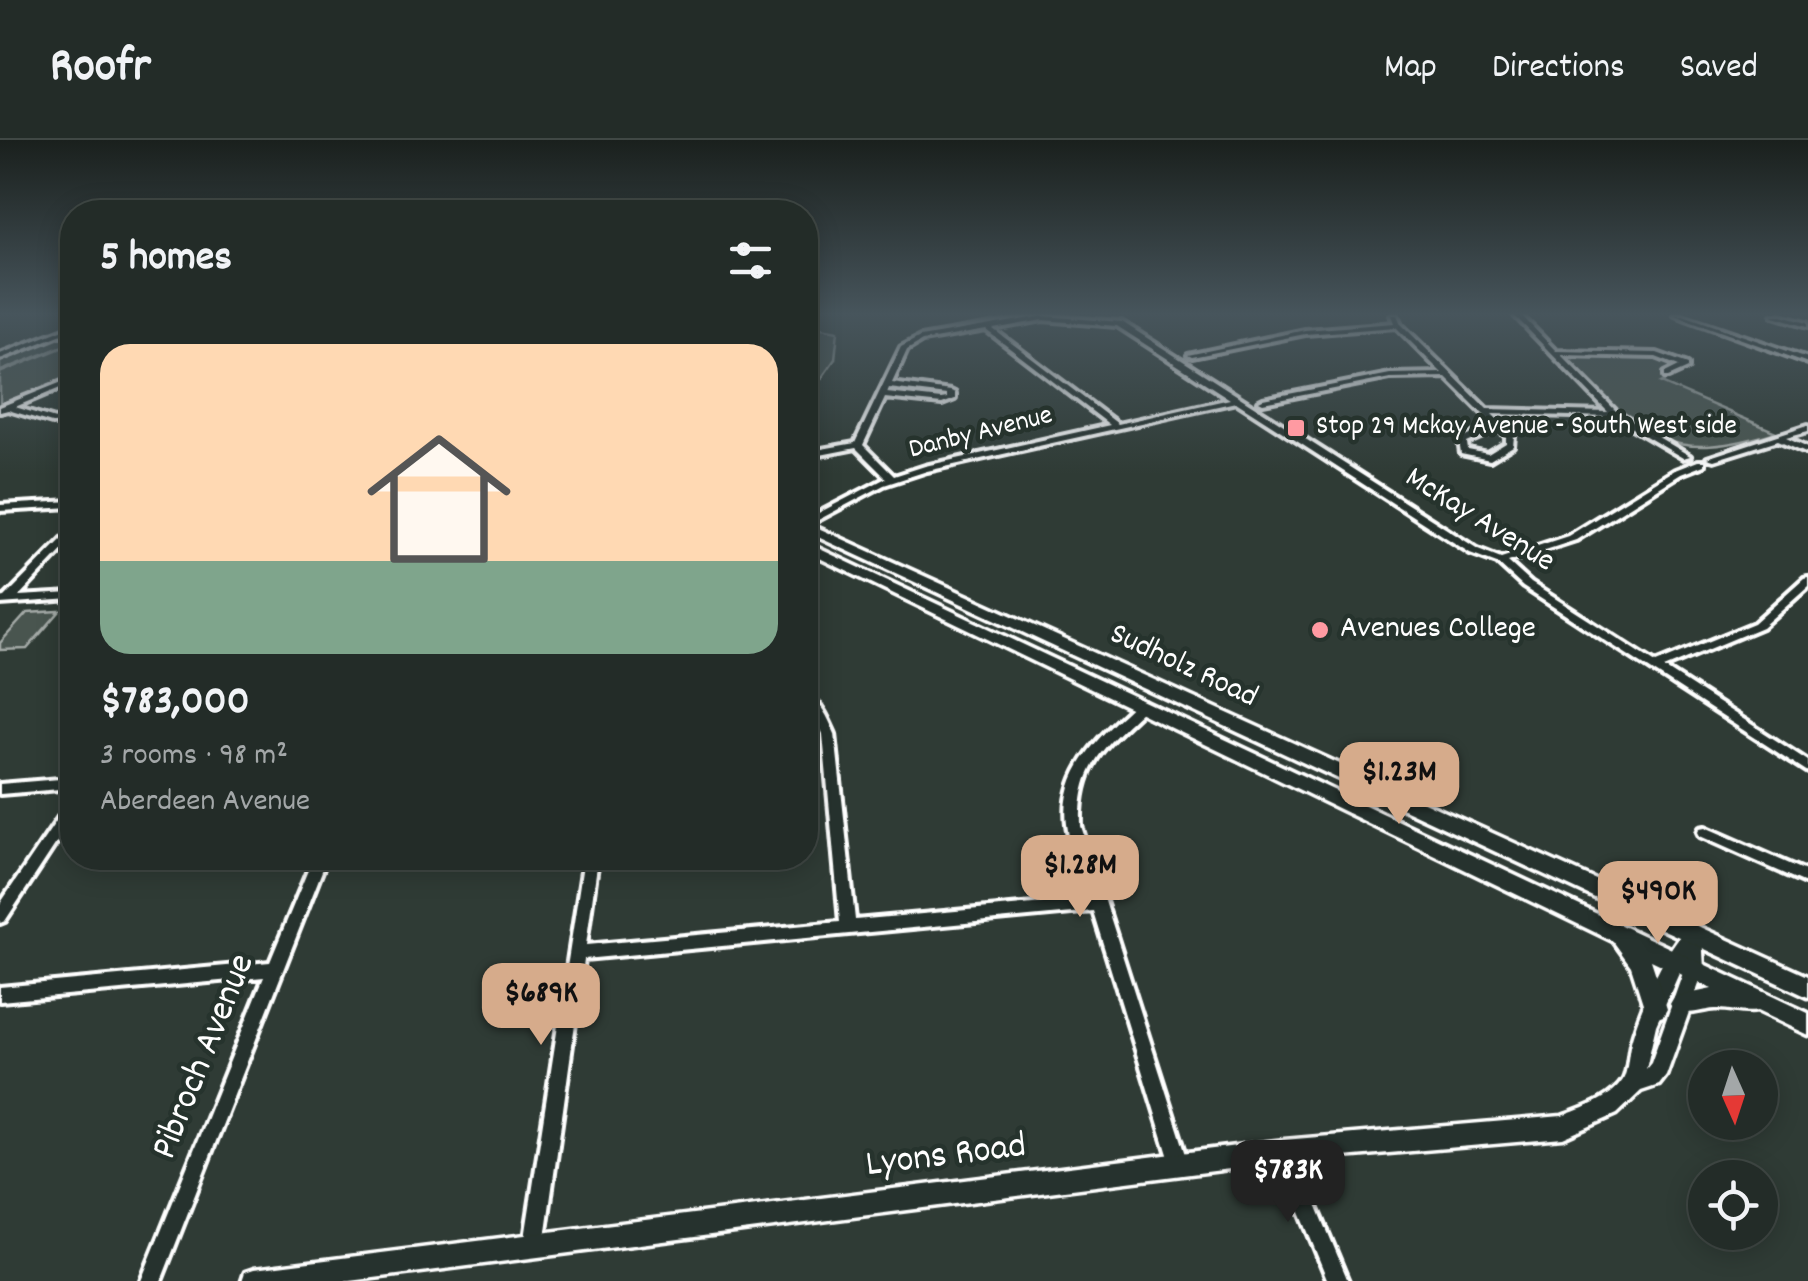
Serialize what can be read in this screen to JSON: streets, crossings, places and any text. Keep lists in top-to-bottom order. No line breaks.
{"streets":{"main road":["Sudholz Road"],"street":["Danby Avenue","McKay Avenue","Pibroch Avenue","Lyons Road"]},"crossings":[["Danby Avenue","McKay Avenue"],["Sudholz Road","Lyons Road"]],"places":{"transit":["Stop 29 Mckay Avenue - South West side"],"other":["Avenues College"]},"north":"bottom","page":{"header":"Roofr","nav":["Map","Directions","Saved"],"heading":"5 homes","list":[{"name":"$783,000","note":"3 rooms · 98 m² · Aberdeen Avenue"}],"price":["$1.23M","$1.28M","$490K","$689K","$783K"]}}
